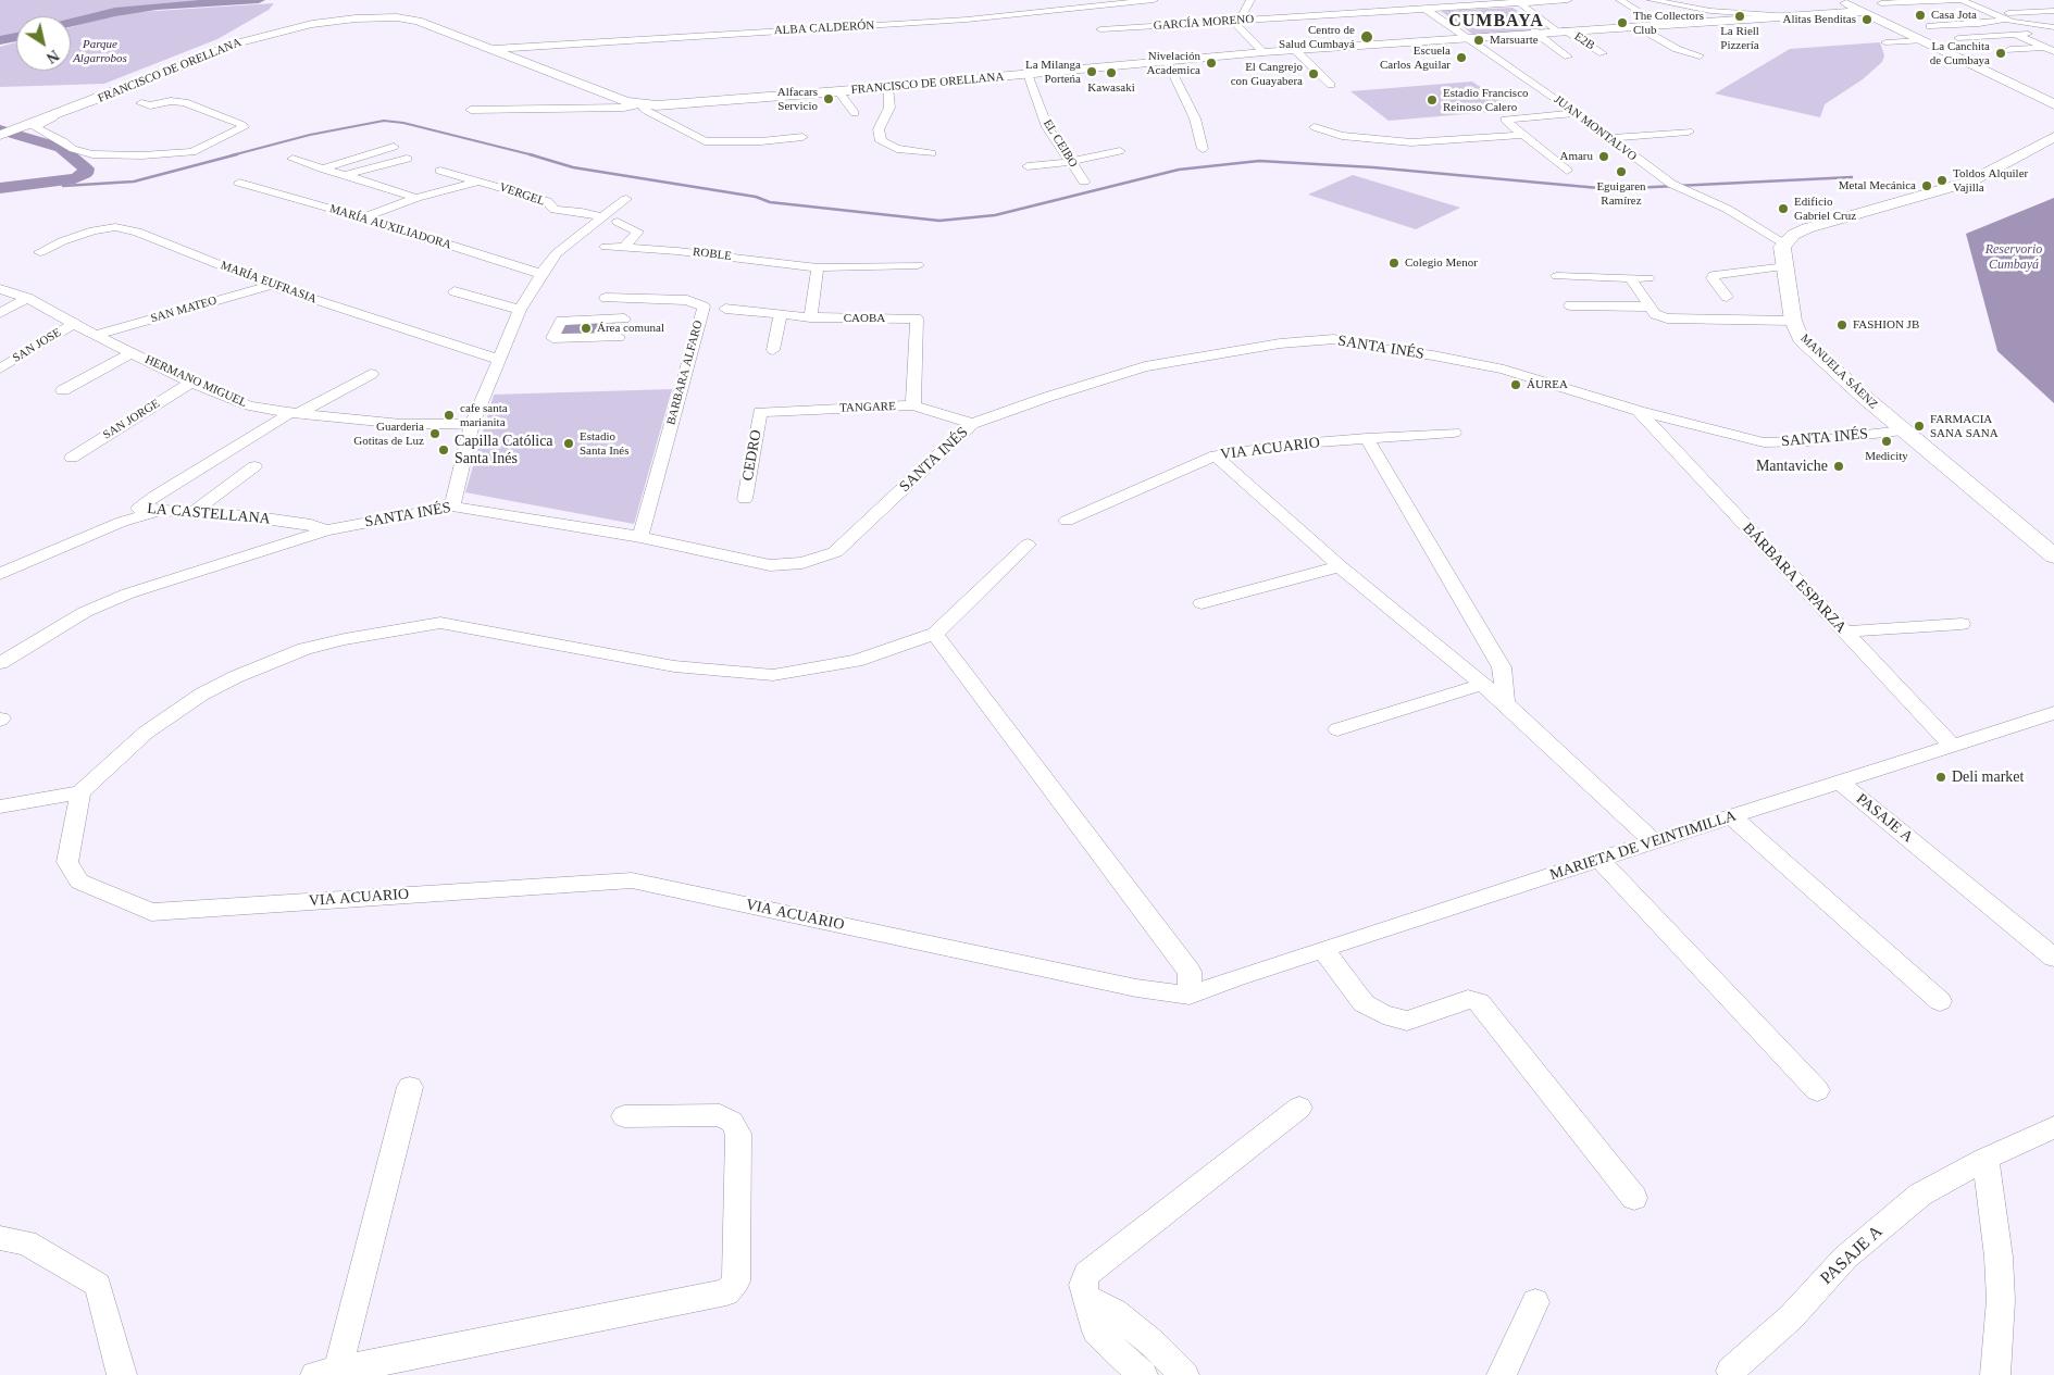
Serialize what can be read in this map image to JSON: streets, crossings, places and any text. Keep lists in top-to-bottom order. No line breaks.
{"streets":{"street":["GARCÍA MORENO","ALBA CALDERÓN","E2B","FRANCISCO DE ORELLANA","JUAN MONTALVO","EL CEIBO","VERGEL","MARÍA AUXILIADORA","ROBLE","MARÍA EUFRASIA","SAN MATEO","CAOBA","SAN JOSE","SANTA INÉS","MANUELA SÁENZ","BARBARA ALFARO","HERMANO MIGUEL","TANGARE","SAN JORGE","VIA ACUARIO","CEDRO","LA CASTELLANA","BÁRBARA ESPARZA","PASAJE A","MARIETA DE VEINTIMILLA"]},"crossings":[["GARCÍA MORENO","E2B"],["GARCÍA MORENO","JUAN MONTALVO"],["ALBA CALDERÓN","FRANCISCO DE ORELLANA"],["E2B","FRANCISCO DE ORELLANA"],["FRANCISCO DE ORELLANA","JUAN MONTALVO"],["FRANCISCO DE ORELLANA","EL CEIBO"],["JUAN MONTALVO","MANUELA SÁENZ"],["MARÍA EUFRASIA","SAN MATEO"],["SAN MATEO","HERMANO MIGUEL"],["CAOBA","TANGARE"],["SAN JOSE","HERMANO MIGUEL"],["SANTA INÉS","MANUELA SÁENZ"],["SANTA INÉS","BARBARA ALFARO"],["SANTA INÉS","TANGARE"],["SANTA INÉS","LA CASTELLANA"],["SANTA INÉS","BÁRBARA ESPARZA"],["HERMANO MIGUEL","SAN JORGE"],["HERMANO MIGUEL","LA CASTELLANA"],["TANGARE","CEDRO"],["VIA ACUARIO","MARIETA DE VEINTIMILLA"],["BÁRBARA ESPARZA","MARIETA DE VEINTIMILLA"],["PASAJE A","MARIETA DE VEINTIMILLA"]],"districts":["CUMBAYA"],"water":["Reservorio Cumbayá"],"parks":["Parque Algarrobos"],"places":["Casa Jota","La Riell Pizzería","Alitas Benditas","The Collectors Club","Centro de Salud Cumbayá","Marsuarte","La Canchita de Cumbaya","Escuela Carlos Aguilar","Nivelación Academica","La Milanga Porteńa","Kawasaki","El Cangrejo con Guayabera","Alfacars Servicio","Estadio Francisco Reinoso Calero","Amaru","Eguigaren Ramírez","Toldos Alquiler Vajilla","Metal Mecánica","Edificio Gabriel Cruz","Colegio Menor","FASHION JB","Área comunal","ÁUREA","cafe santa marianita","FARMACIA SANA SANA","Guarderia Gotitas de Luz","Medicity","Estadio Santa Inés","Capilla Católica Santa Inés","Mantaviche","Deli market"],"north":"bottom right"}
